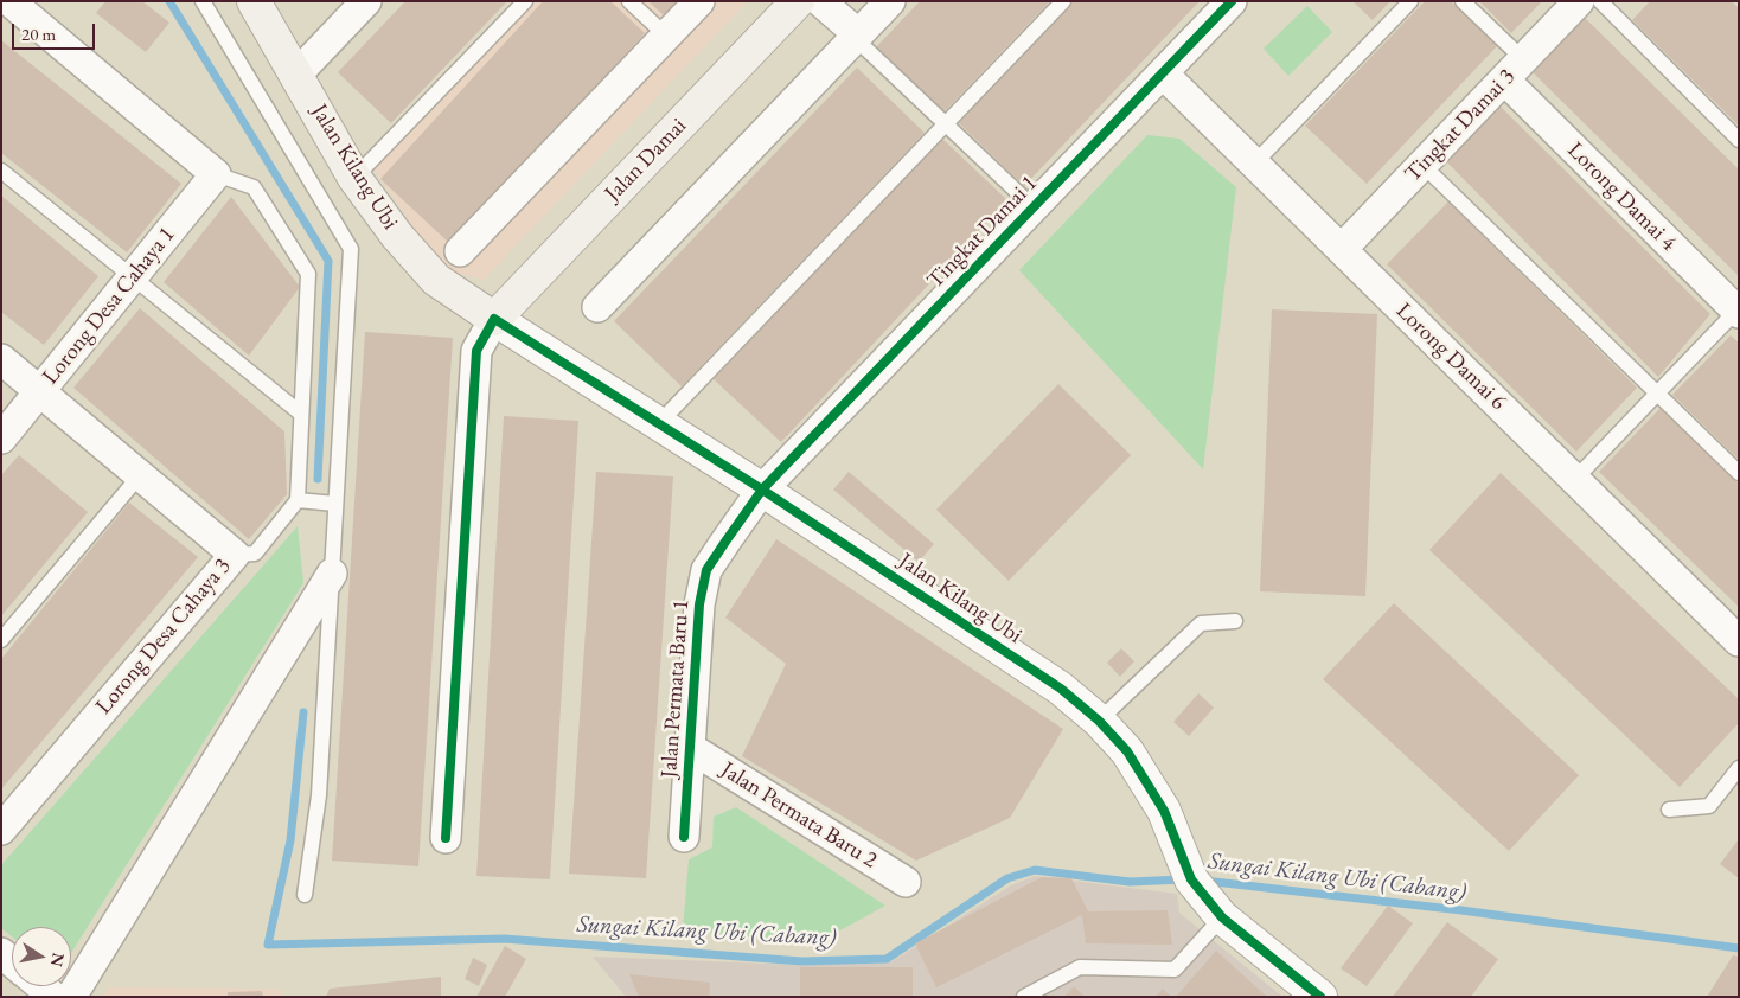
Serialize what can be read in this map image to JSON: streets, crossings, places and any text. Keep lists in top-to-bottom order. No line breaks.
{"streets":{"main road":["Jalan Damai","Jalan Kilang Ubi"],"street":["Tingkat Damai 3","Lorong Damai 4","Tingkat Damai 1","Lorong Desa Cahaya 1","Lorong Damai 6","Lorong Desa Cahaya 3","Jalan Permata Baru 1","Jalan Permata Baru 2"]},"crossings":[["Tingkat Damai 3","Lorong Damai 4"],["Tingkat Damai 3","Lorong Damai 6"],["Jalan Damai","Jalan Kilang Ubi"],["Jalan Kilang Ubi","Tingkat Damai 1"],["Jalan Kilang Ubi","Jalan Permata Baru 1"],["Tingkat Damai 1","Lorong Damai 6"],["Tingkat Damai 1","Jalan Permata Baru 1"],["Lorong Desa Cahaya 1","Lorong Desa Cahaya 3"],["Jalan Permata Baru 1","Jalan Permata Baru 2"]],"water":["Sungai Kilang Ubi (Cabang)"],"scale_bar":"20 m","north":"right"}
